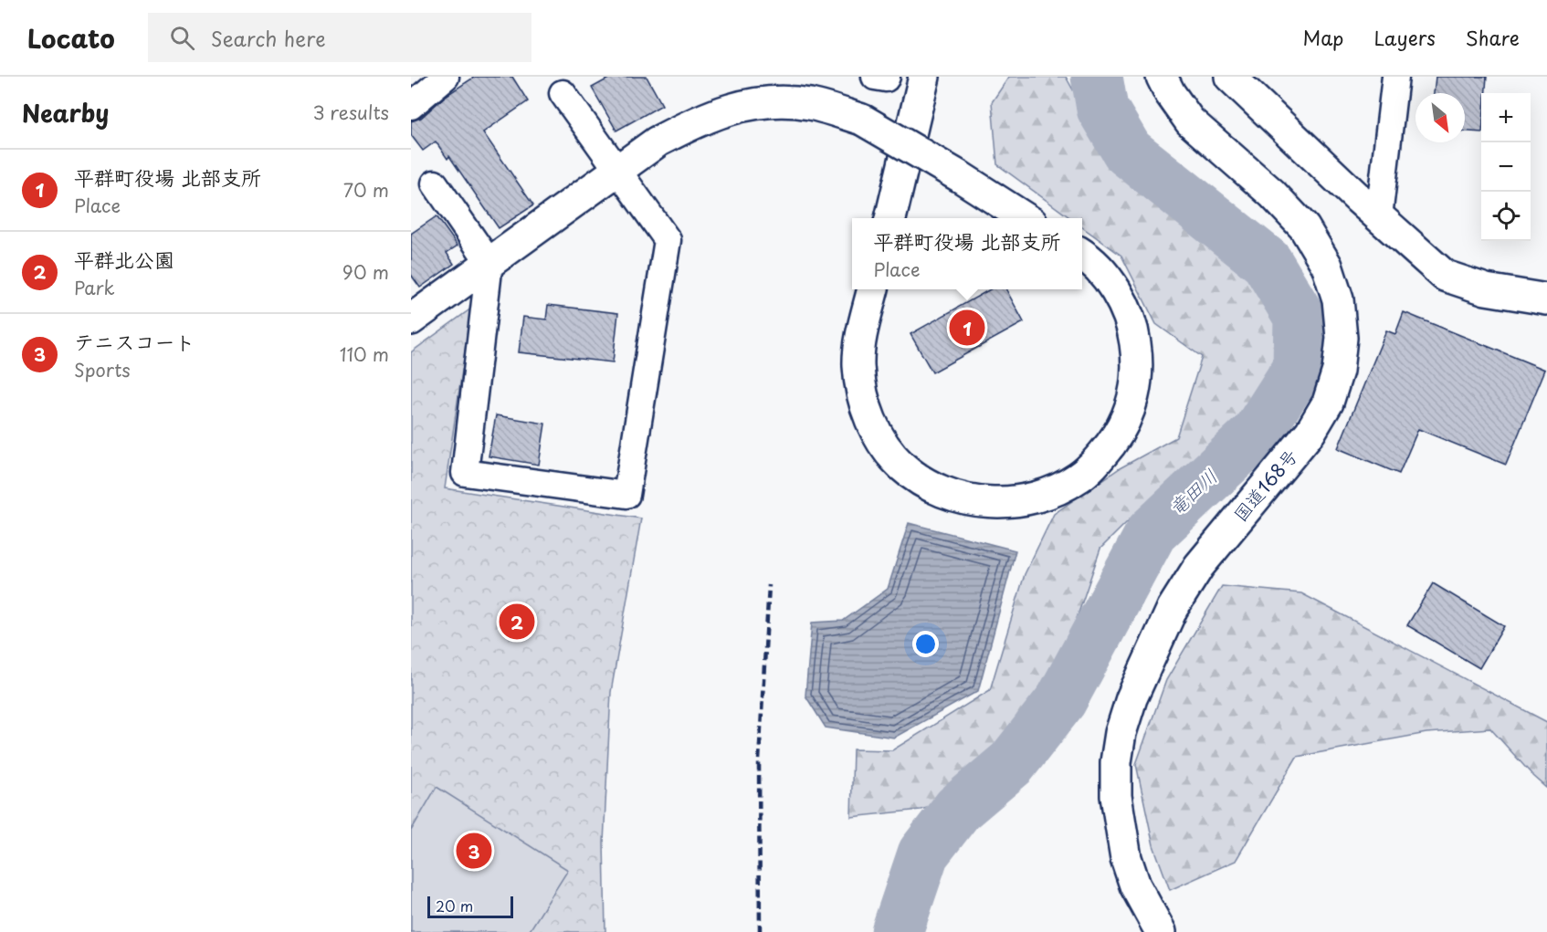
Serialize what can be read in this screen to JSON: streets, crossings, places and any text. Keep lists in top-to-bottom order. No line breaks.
{"streets":{"main road":["国道168号"]},"water":["竜田川"],"scale_bar":"20 m","north":"bottom right","page":{"header":"Locato","search":"Search here","nav":["Map","Layers","Share"],"heading":["Nearby","3 results"],"map_buttons":["+","−"],"list":[{"mark":"1","name":"平群町役場 北部支所","note":"Place","value":"70 m"},{"mark":"2","name":"平群北公園","note":"Park","value":"90 m"},{"mark":"3","name":"テニスコート","note":"Sports","value":"110 m"}],"popup":["平群町役場 北部支所","Place"],"pins":["1","2","3"],"scale":"20 m"}}
